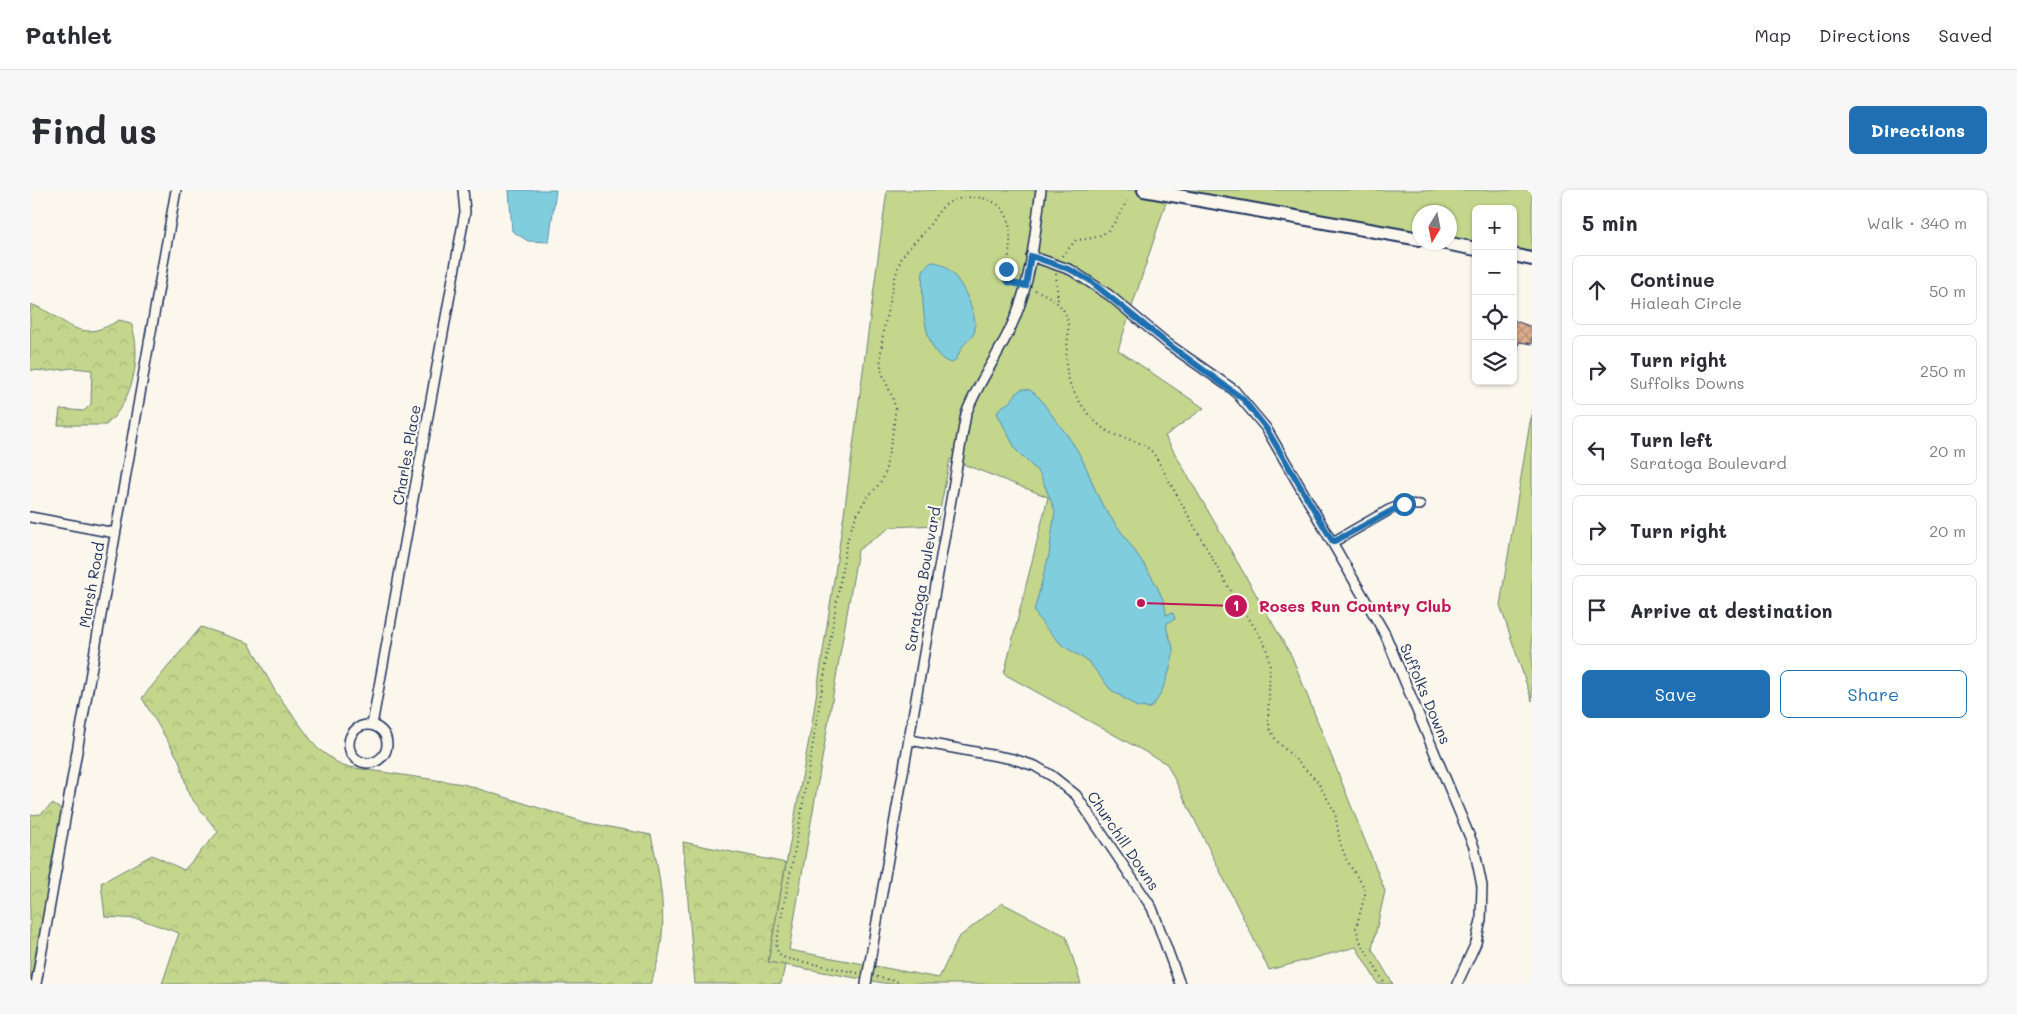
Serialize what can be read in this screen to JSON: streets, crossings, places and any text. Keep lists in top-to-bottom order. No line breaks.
{"streets":{"street":["Charles Place","Saratoga Boulevard","Marsh Road","Suffolks Downs","Churchill Downs"]},"crossings":[["Saratoga Boulevard","Suffolks Downs"],["Saratoga Boulevard","Churchill Downs"]],"places":["Roses Run Country Club"],"north":"bottom","page":{"header":"Pathlet","nav":["Map","Directions","Saved"],"buttons":["Directions",["Save","Share"]],"title":"Find us","heading":["5 min","Walk · 340 m"],"map_buttons":["+","−"],"list":[["Continue","Hialeah Circle","50 m"],["Turn right","Suffolks Downs","250 m"],["Turn left","Saratoga Boulevard","20 m"],["Turn right","20 m"],"Arrive at destination"]}}
